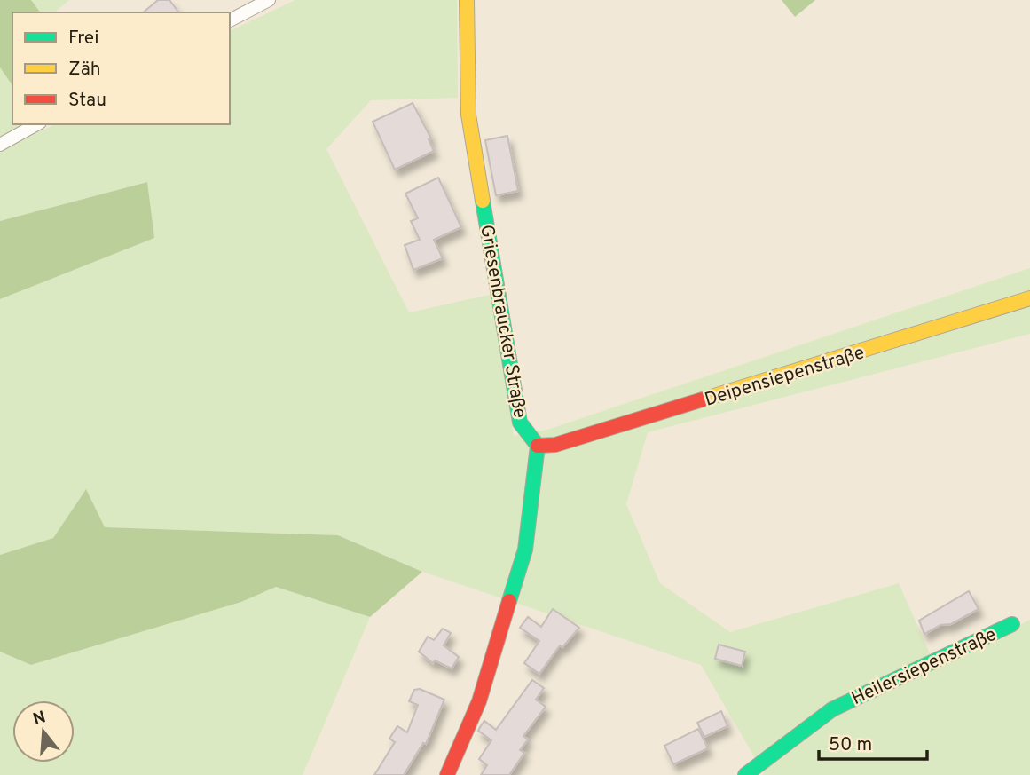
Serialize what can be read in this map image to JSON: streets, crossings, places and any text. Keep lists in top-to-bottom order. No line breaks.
{"streets":{"street":["Griesenbraucker Straße","Deipensiepenstraße","Heilersiepenstraße"]},"crossings":[["Griesenbraucker Straße","Deipensiepenstraße"]],"legend":["Frei","Zäh","Stau"],"scale_bar":"50 m","north":"top"}
